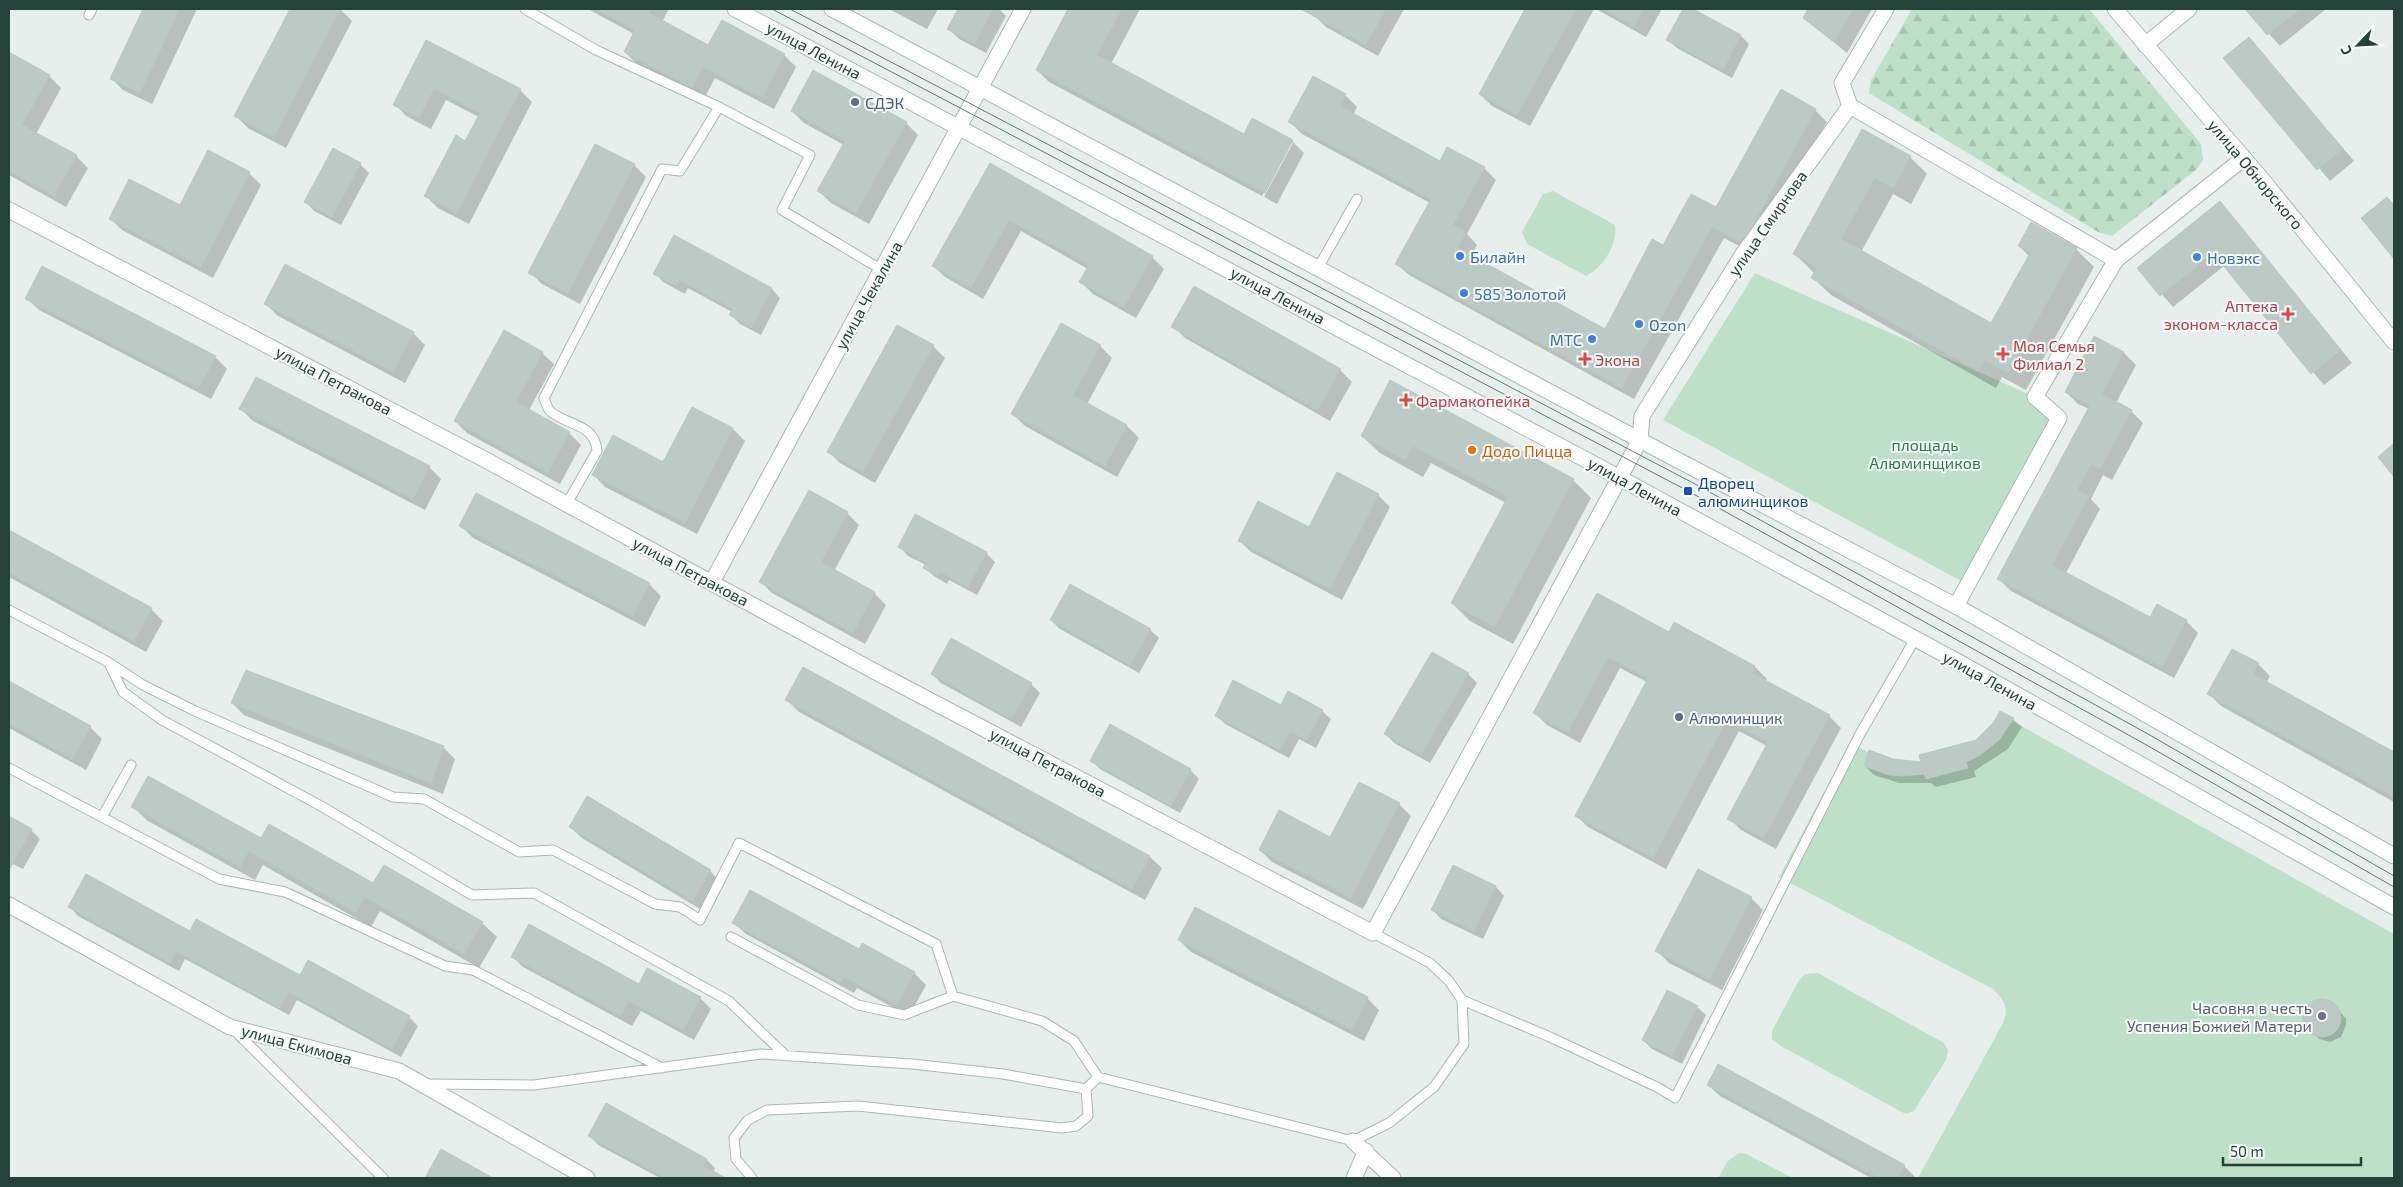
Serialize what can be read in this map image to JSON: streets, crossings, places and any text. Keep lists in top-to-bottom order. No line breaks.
{"streets":{"street":["улица Ленина","улица Обнорского","улица Смирнова","улица Чекалина","улица Петракова","улица Екимова"]},"crossings":[["улица Ленина","улица Чекалина"],["улица Чекалина","улица Петракова"]],"parks":["площадь Алюминщиков"],"places":{"other":["СДЭК","Билайн","Новэкс","585 Золотой","Ozon","МТС","Додо Пицца","Алюминщик","Часовня в честь Успения Божией Матери"],"health":["Аптека эконом-класса","Моя Семья Филиал 2","Экона","Фармакопейка"],"transit":["Дворец алюминщиков"]},"scale_bar":"50 m","north":"bottom left"}
